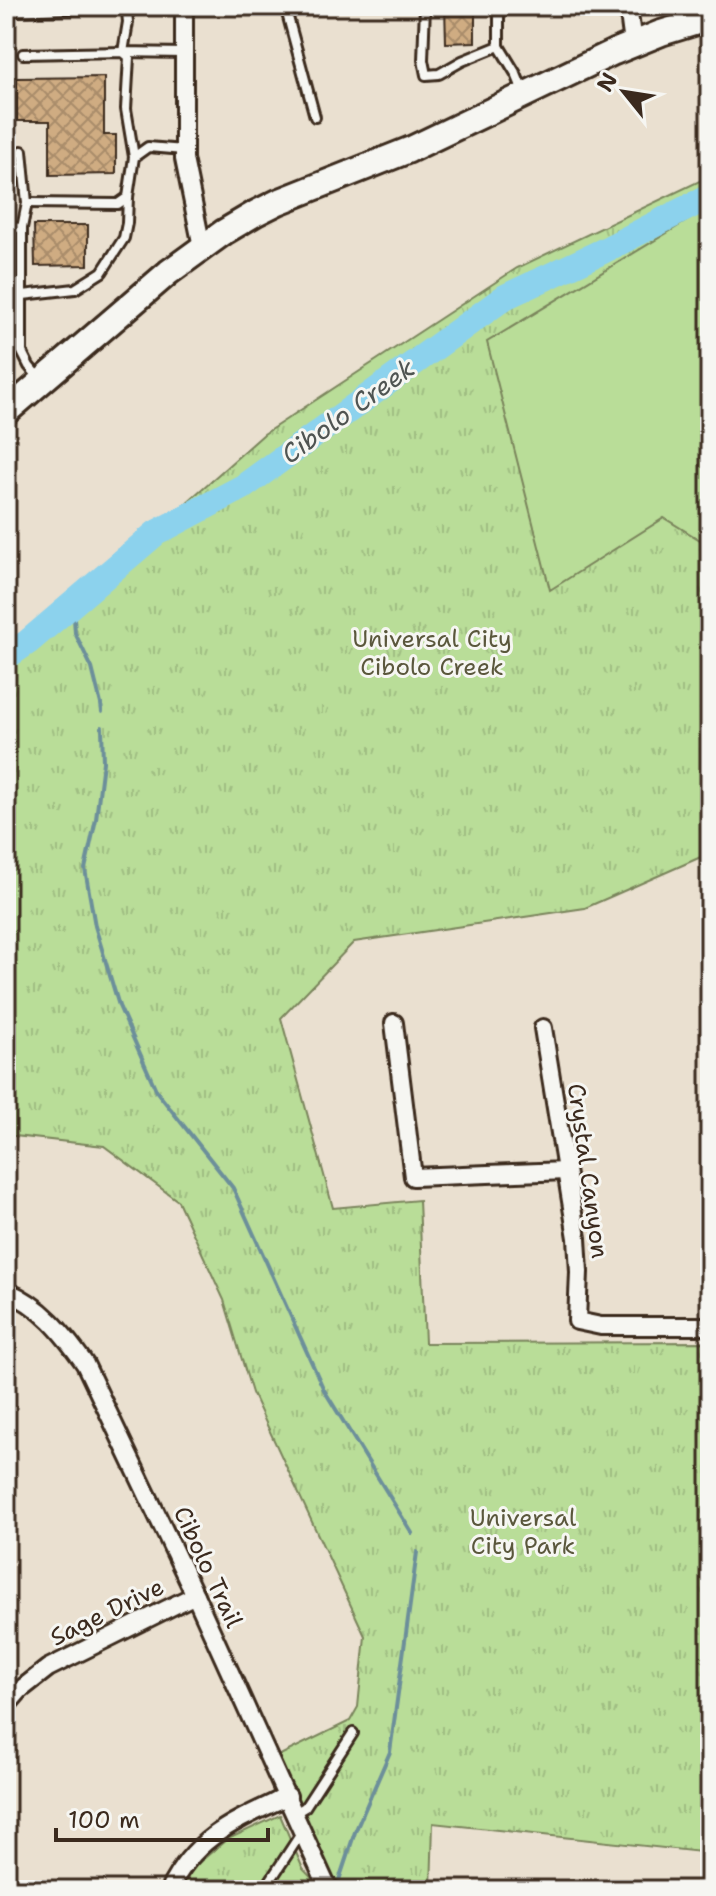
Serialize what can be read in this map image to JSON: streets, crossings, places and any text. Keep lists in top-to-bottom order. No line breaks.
{"streets":{"street":["Crystal Canyon","Cibolo Trail","Sage Drive"]},"crossings":[["Cibolo Trail","Sage Drive"]],"water":["Cibolo Creek"],"parks":["Universal City Cibolo Creek","Universal City Park"],"scale_bar":"100 m","north":"top left"}
